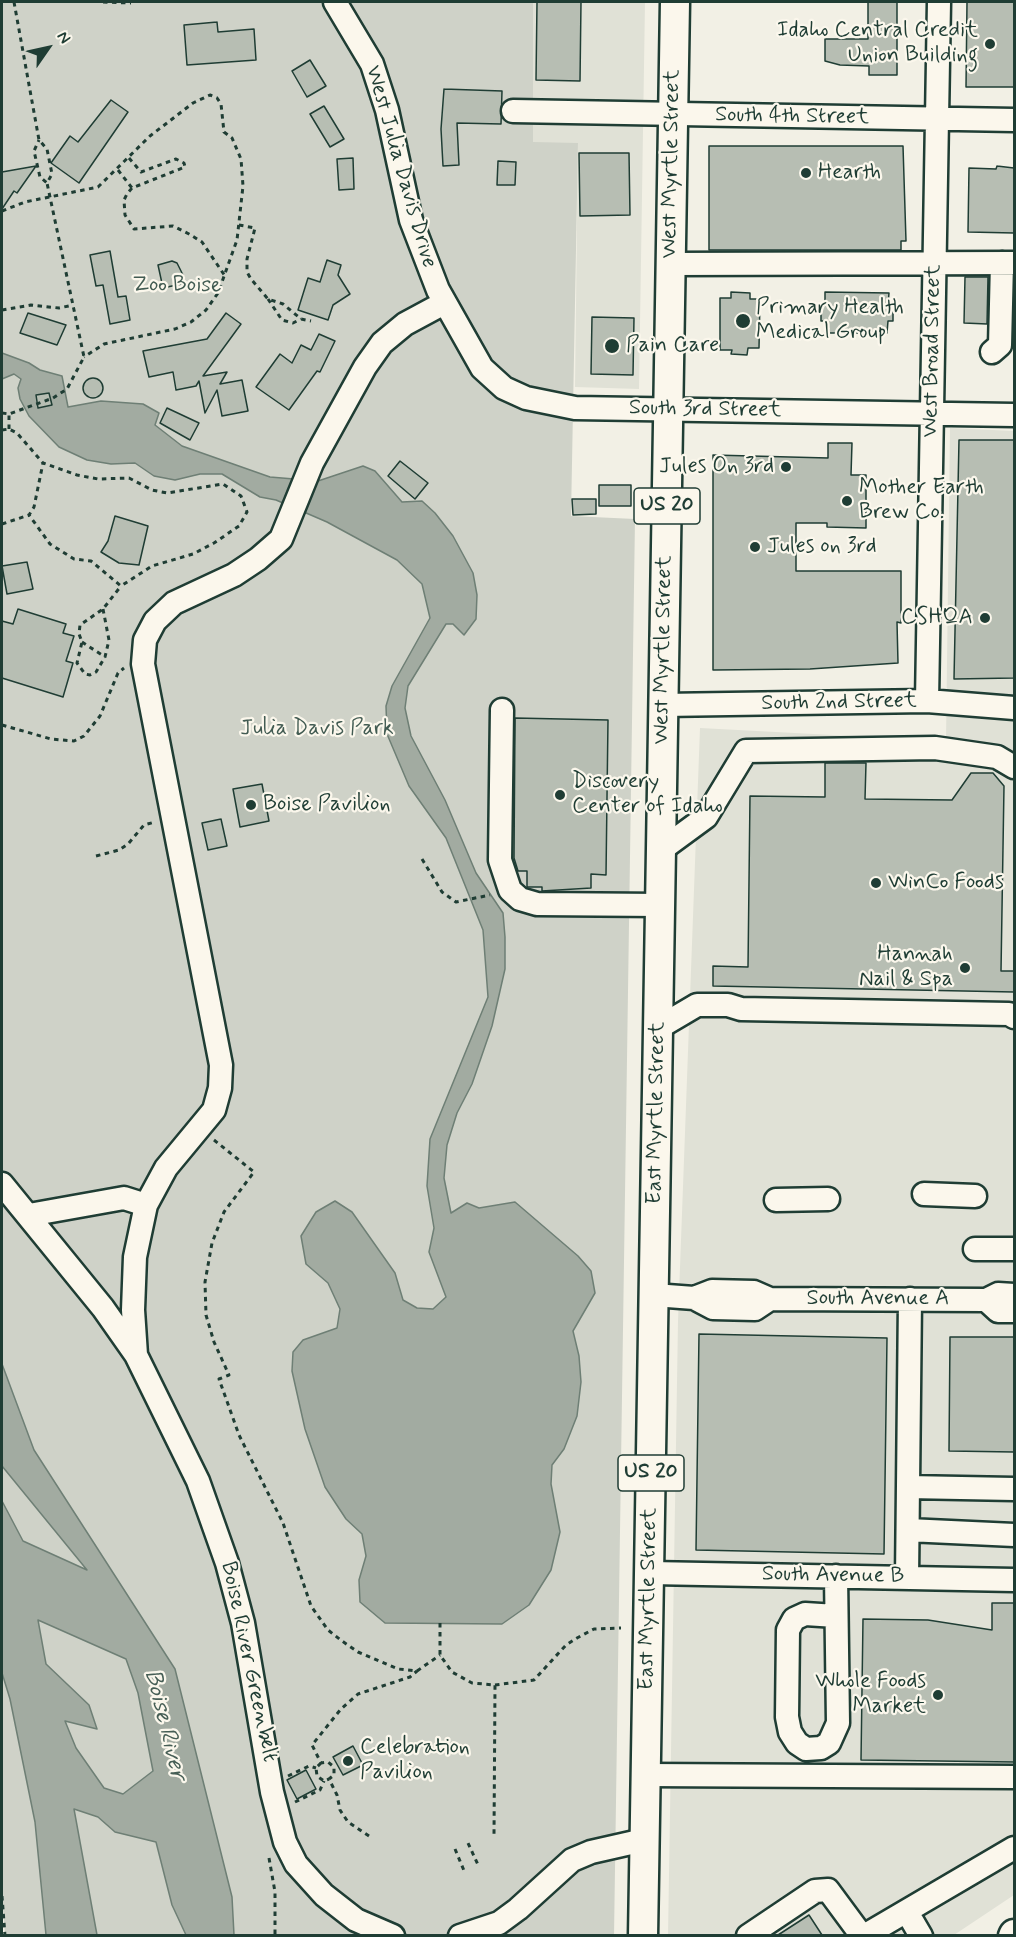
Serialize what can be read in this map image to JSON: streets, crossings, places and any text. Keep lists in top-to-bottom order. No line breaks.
{"streets":{"main road":["West Myrtle Street","US 20","East Myrtle Street"],"street":["South 4th Street","West Julia Davis Drive","West Broad Street","South 3rd Street","South 2nd Street","South Avenue A","South Avenue B"]},"crossings":[["South 4th Street","West Myrtle Street"],["South 4th Street","West Broad Street"],["West Myrtle Street","South 3rd Street"],["West Myrtle Street","South 2nd Street"],["West Myrtle Street","East Myrtle Street"],["West Julia Davis Drive","South 3rd Street"],["West Broad Street","South 3rd Street"],["West Broad Street","South 2nd Street"],["East Myrtle Street","South Avenue A"],["East Myrtle Street","South Avenue B"]],"water":["Boise River"],"parks":["Zoo Boise","Julia Davis Park"],"places":["Idaho Central Credit Union Building","Hearth","Primary Health Medical Group","Pain Care","Jules On 3rd","Mother Earth Brew Co.","Jules on 3rd","CSHQA","Discovery Center of Idaho","Boise Pavilion","WinCo Foods","Hannah Nail & Spa","Whole Foods Market","Celebration Pavilion"],"north":"top right"}
